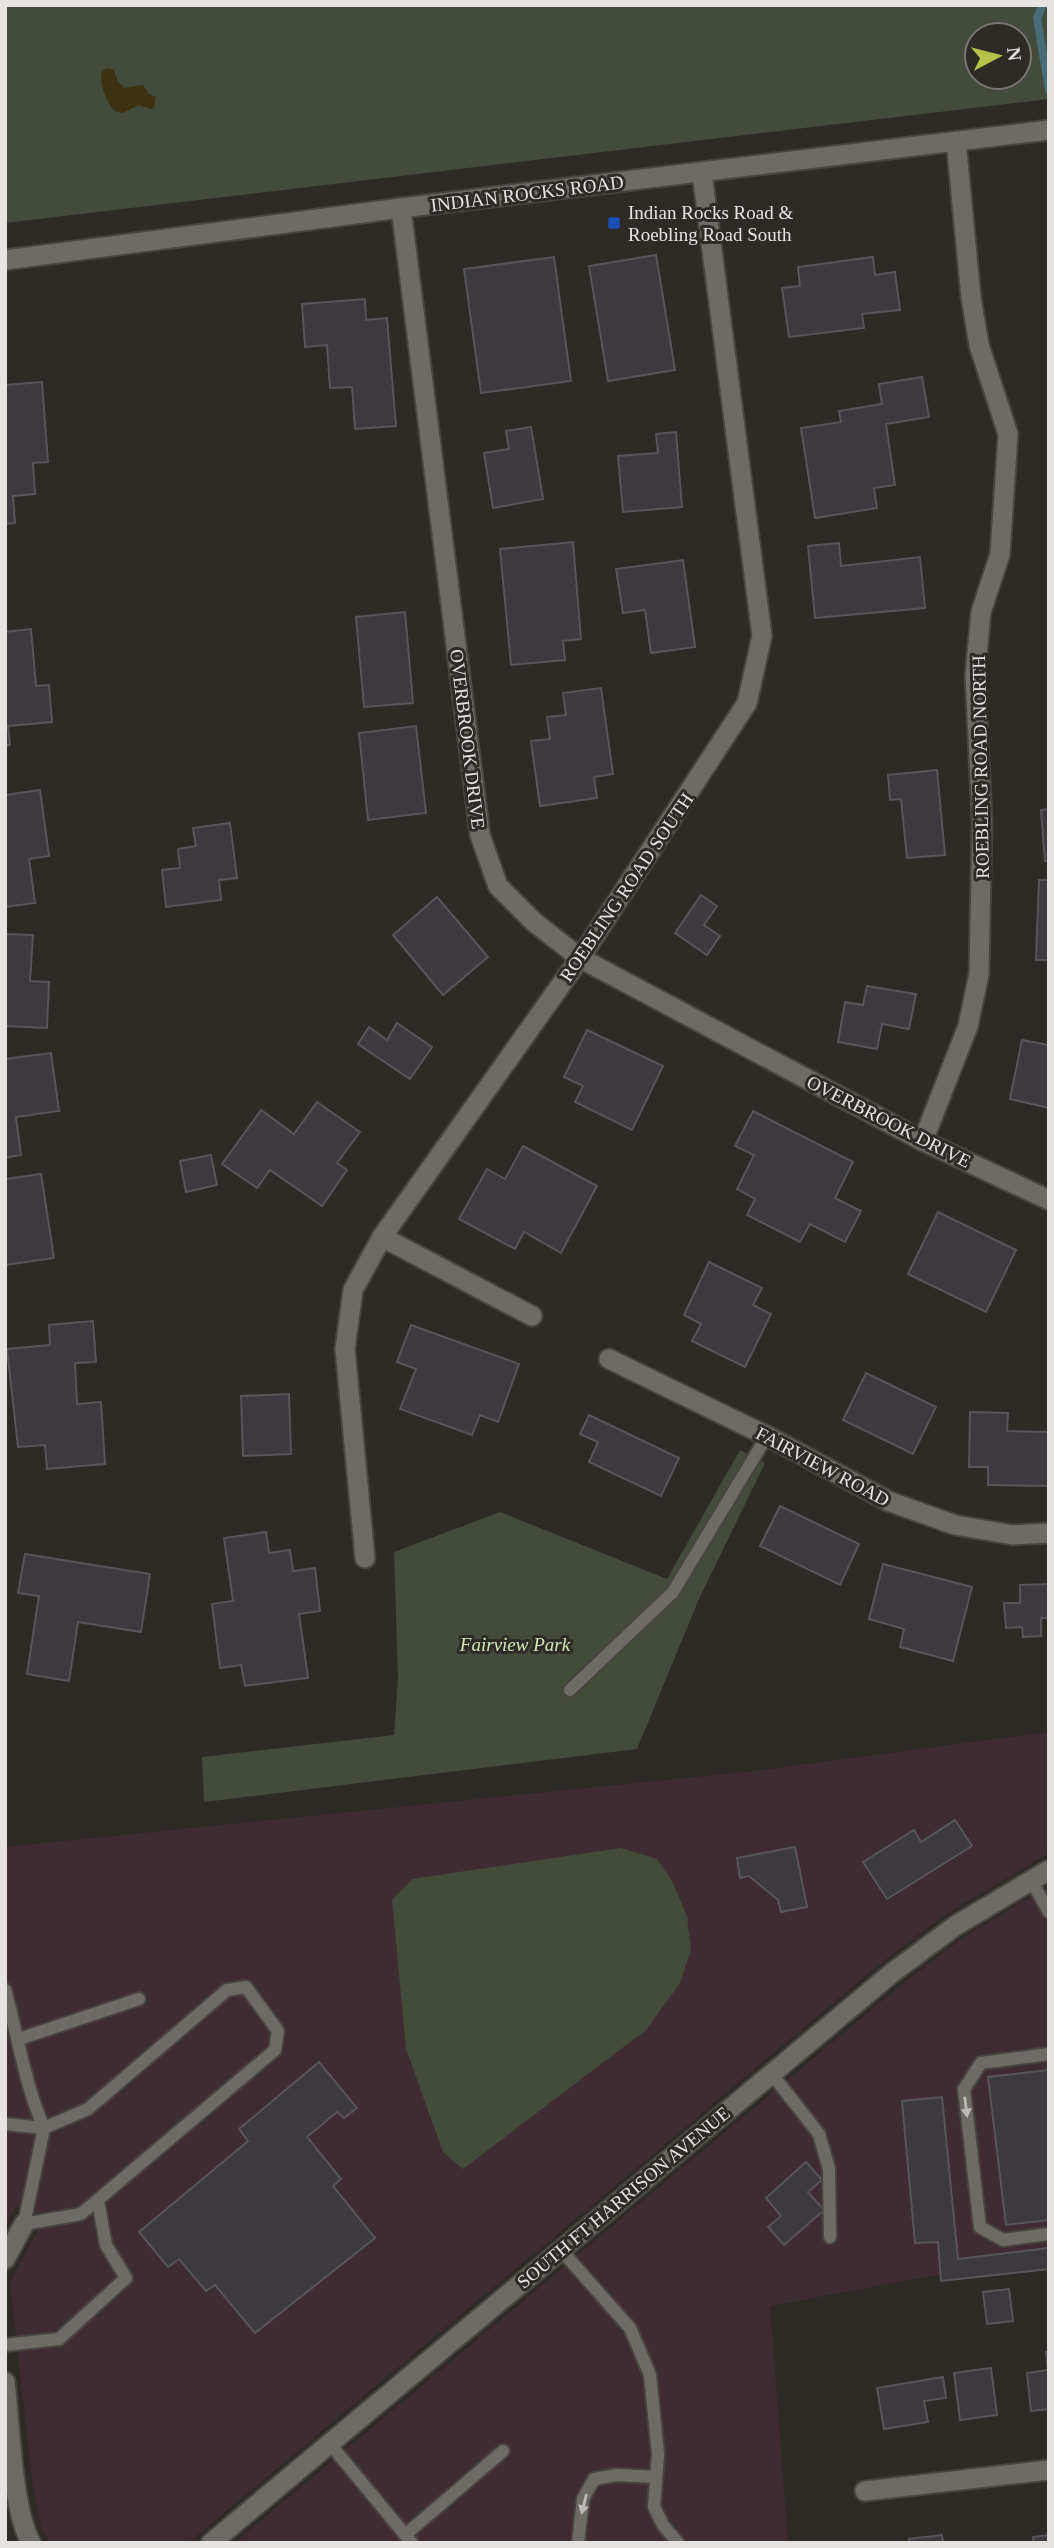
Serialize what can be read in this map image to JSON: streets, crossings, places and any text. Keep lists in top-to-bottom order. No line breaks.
{"streets":{"street":["INDIAN ROCKS ROAD","OVERBROOK DRIVE","ROEBLING ROAD NORTH","ROEBLING ROAD SOUTH","FAIRVIEW ROAD","SOUTH FT HARRISON AVENUE"]},"crossings":[["INDIAN ROCKS ROAD","OVERBROOK DRIVE"],["INDIAN ROCKS ROAD","ROEBLING ROAD NORTH"],["INDIAN ROCKS ROAD","ROEBLING ROAD SOUTH"],["OVERBROOK DRIVE","ROEBLING ROAD NORTH"],["OVERBROOK DRIVE","ROEBLING ROAD SOUTH"]],"parks":["Fairview Park"],"places":{"transit":["Indian Rocks Road & Roebling Road South"]},"north":"right"}
